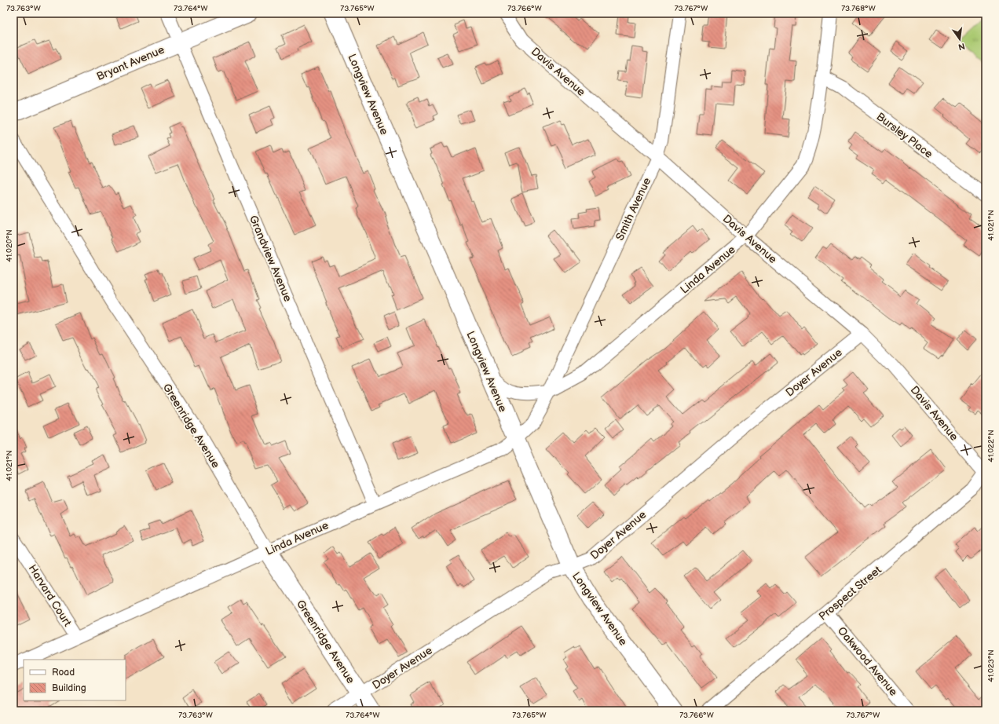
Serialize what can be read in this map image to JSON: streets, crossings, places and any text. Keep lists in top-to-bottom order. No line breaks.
{"streets":{"street":["Bryant Avenue","Davis Avenue","Longview Avenue","Bursley Place","Smith Avenue","Grandview Avenue","Linda Avenue","Doyer Avenue","Greenridge Avenue","Prospect Street","Harvard Court","Oakwood Avenue"]},"crossings":[["Bryant Avenue","Grandview Avenue"],["Davis Avenue","Smith Avenue"],["Davis Avenue","Linda Avenue"],["Davis Avenue","Doyer Avenue"],["Davis Avenue","Prospect Street"],["Longview Avenue","Linda Avenue"],["Longview Avenue","Doyer Avenue"],["Bursley Place","Linda Avenue"],["Smith Avenue","Linda Avenue"],["Grandview Avenue","Linda Avenue"],["Linda Avenue","Greenridge Avenue"],["Linda Avenue","Harvard Court"],["Doyer Avenue","Greenridge Avenue"],["Prospect Street","Oakwood Avenue"]],"legend":["Road","Building"],"north":"bottom","coordinates":["73.763°W","73.764°W","73.765°W","73.766°W","73.767°W","73.768°W","41.021°N","41.020°N","41.022°N","41.023°N"]}
